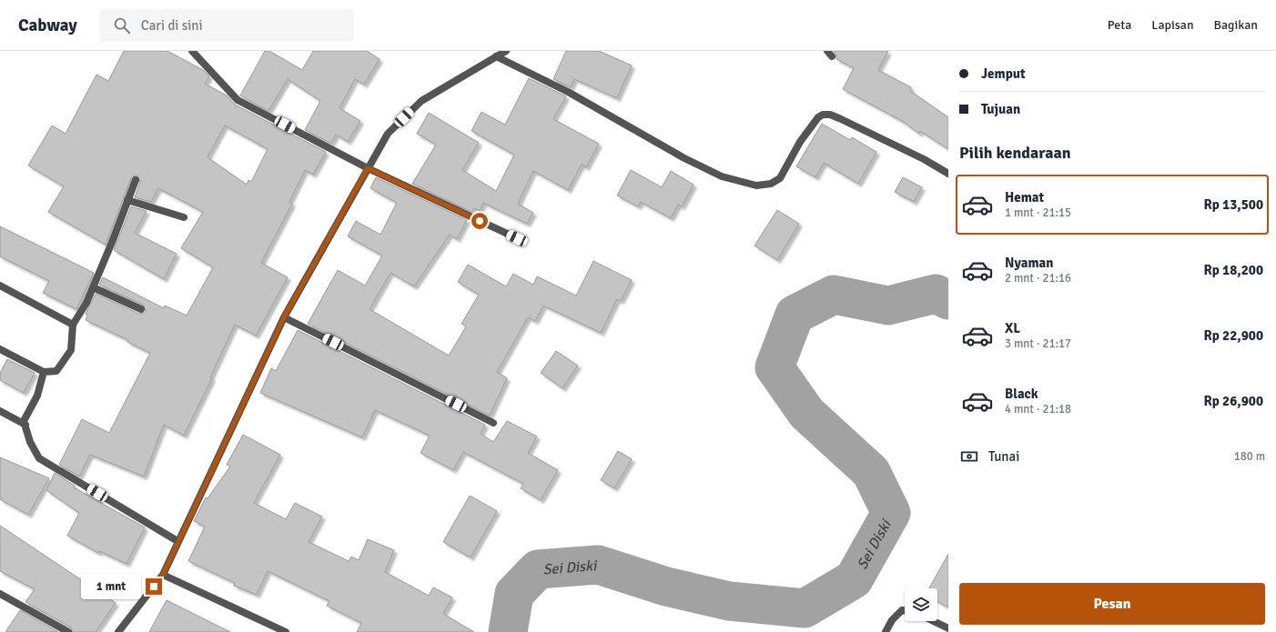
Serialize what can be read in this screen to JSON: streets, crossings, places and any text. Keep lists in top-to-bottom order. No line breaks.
{"water":["Sei Diski"],"page":{"header":"Cabway","search":"Cari di sini","nav":["Peta","Lapisan","Bagikan"],"banner":["Jemput","Tujuan"],"heading":"Pilih kendaraan","list":[{"name":"Hemat","note":"1 mnt · 21:15","value":"Rp 13,500"},{"name":"Nyaman","note":"2 mnt · 21:16","value":"Rp 18,200"},{"name":"XL","note":"3 mnt · 21:17","value":"Rp 22,900"},{"name":"Black","note":"4 mnt · 21:18","value":"Rp 26,900"}],"pay":["Tunai","180 m"],"bubble":"1 mnt","buttons":"Pesan"}}
